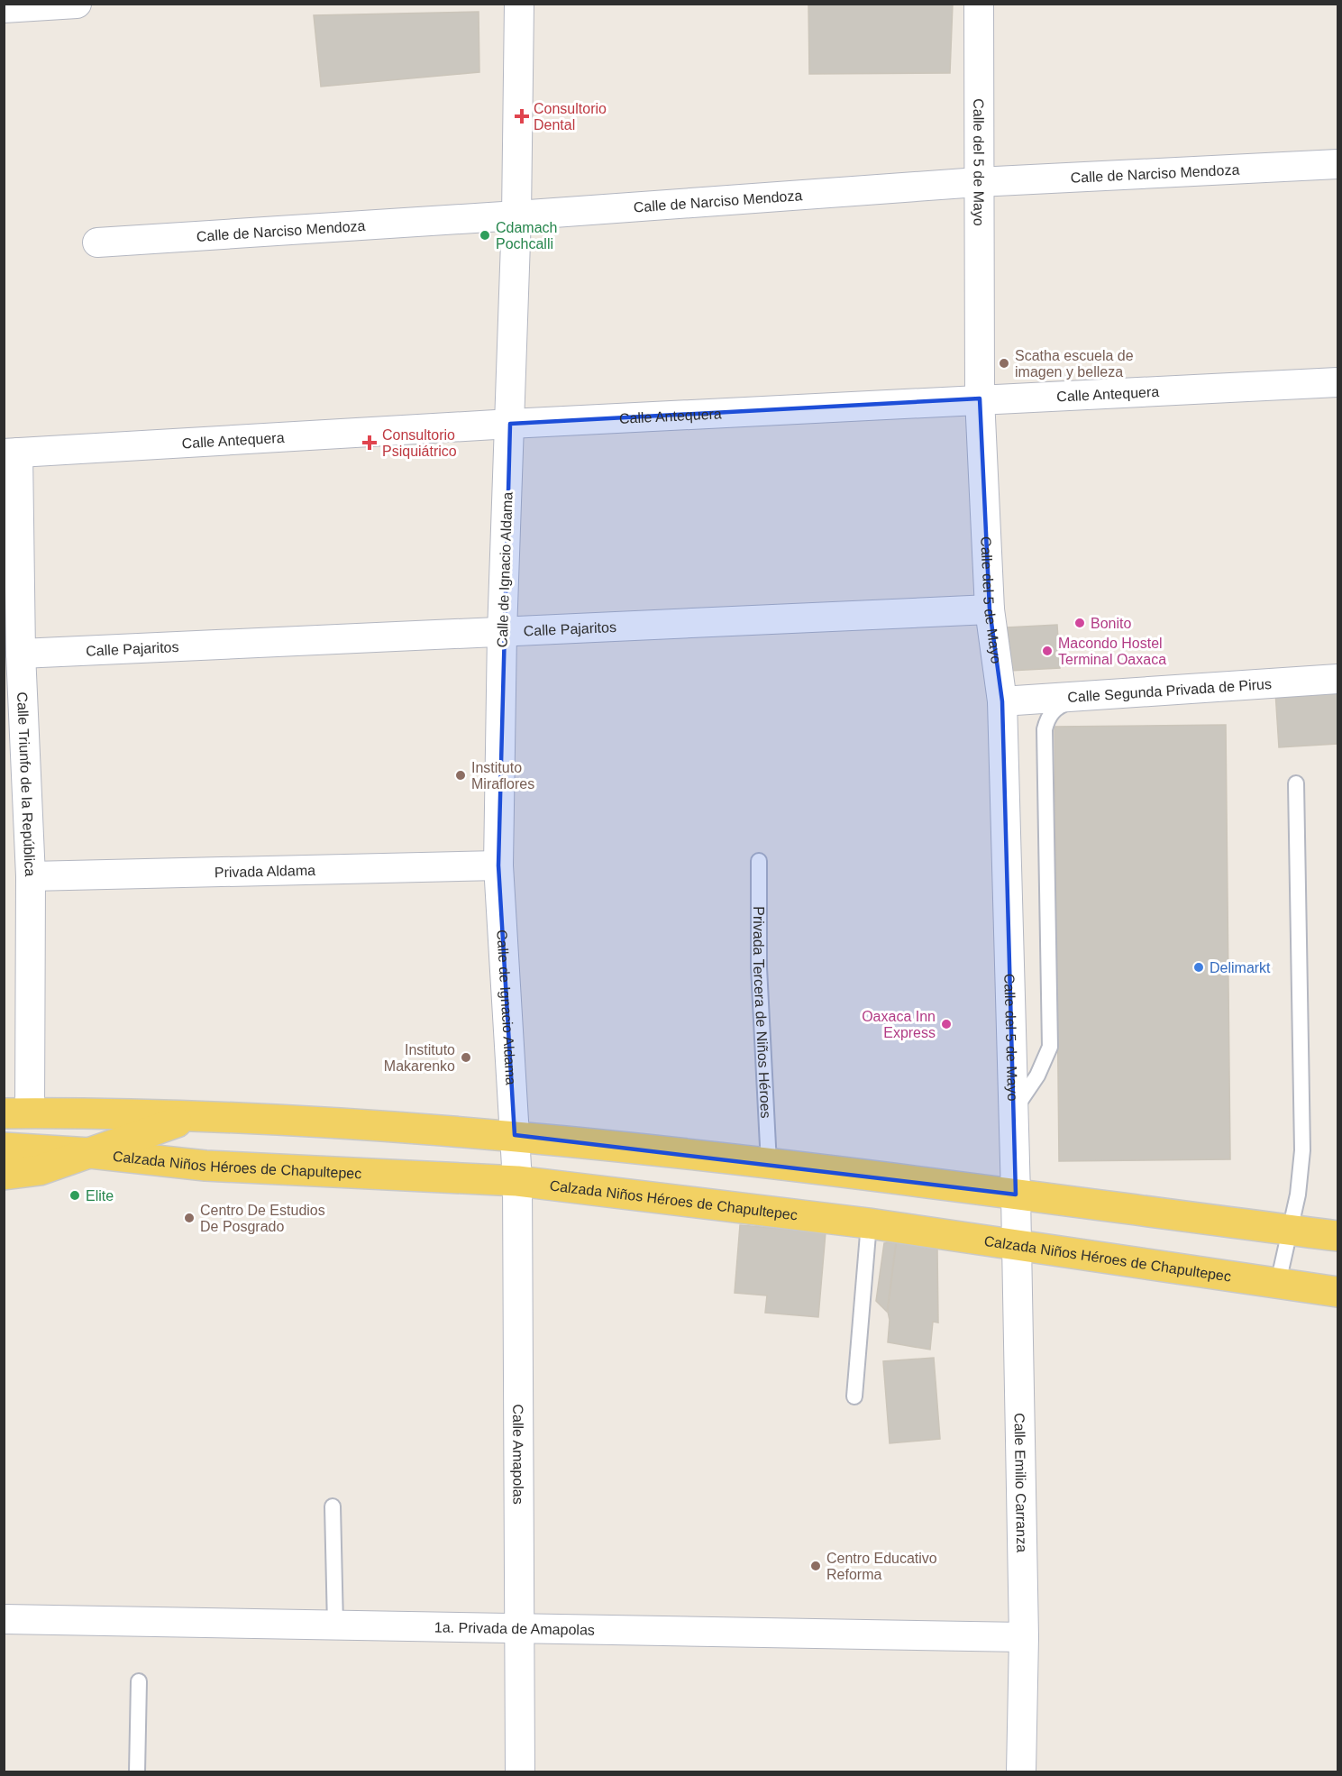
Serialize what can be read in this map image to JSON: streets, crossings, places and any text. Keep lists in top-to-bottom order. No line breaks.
{"streets":{"main road":["Calzada Niños Héroes de Chapultepec"],"street":["Calle del 5 de Mayo","Calle de Narciso Mendoza","Calle Antequera","Calle de Ignacio Aldama","Calle Pajaritos","Calle Segunda Privada de Pirus","Calle Triunfo de la República","Privada Aldama","Calle Amapolas","Calle Emilio Carranza","1a. Privada de Amapolas"],"lane":["Privada Tercera de Niños Héroes"]},"crossings":[["Calle del 5 de Mayo","Calle de Narciso Mendoza"],["Calle del 5 de Mayo","Calle Antequera"],["Calle del 5 de Mayo","Calle Pajaritos"],["Calle del 5 de Mayo","Calle Segunda Privada de Pirus"],["Calle del 5 de Mayo","Calle Emilio Carranza"],["Calle de Narciso Mendoza","Calle de Ignacio Aldama"],["Calle Antequera","Calle de Ignacio Aldama"],["Calle Antequera","Calle Triunfo de la República"],["Calle de Ignacio Aldama","Calle Pajaritos"],["Calle de Ignacio Aldama","Privada Aldama"],["Calle de Ignacio Aldama","Calle Amapolas"],["Calle Pajaritos","Calle Triunfo de la República"],["Calle Triunfo de la República","Privada Aldama"],["Calzada Niños Héroes de Chapultepec","Calle Amapolas"],["Calzada Niños Héroes de Chapultepec","Calle Emilio Carranza"],["Calle Amapolas","1a. Privada de Amapolas"],["Calle Emilio Carranza","1a. Privada de Amapolas"]],"places":{"health":["Consultorio Dental","Consultorio Psiquiátrico"],"other":["Cdamach Pochcalli","Scatha escuela de imagen y belleza","Bonito","Macondo Hostel Terminal Oaxaca","Instituto Miraflores","Delimarkt","Oaxaca Inn Express","Instituto Makarenko","Elite","Centro De Estudios De Posgrado","Centro Educativo Reforma"]}}
